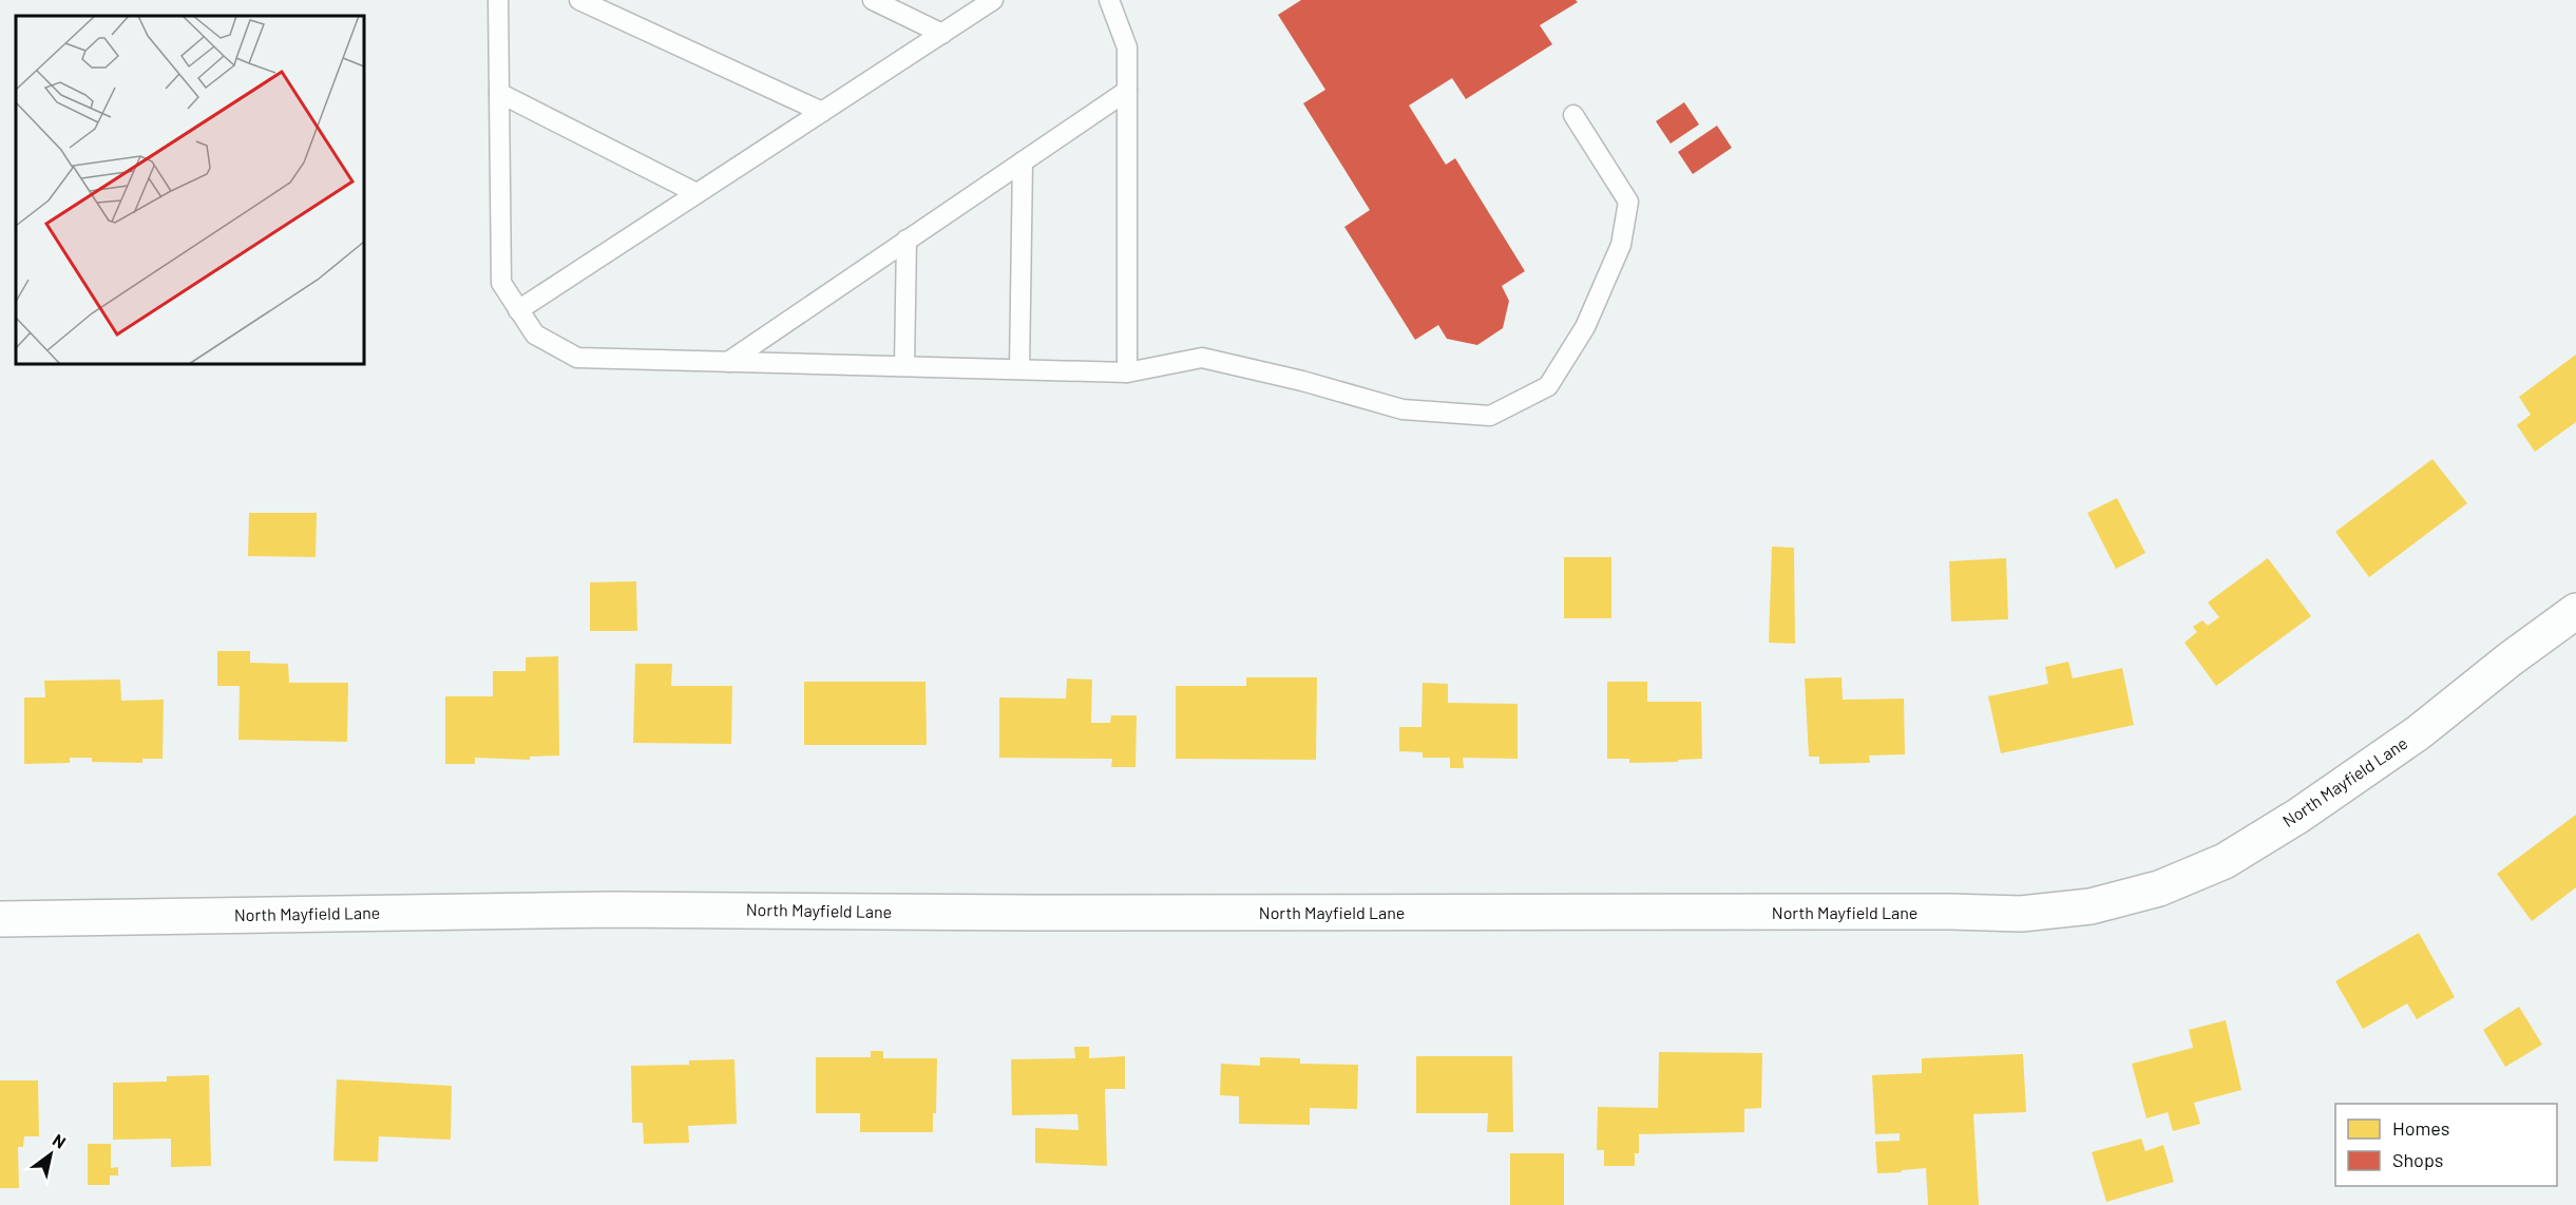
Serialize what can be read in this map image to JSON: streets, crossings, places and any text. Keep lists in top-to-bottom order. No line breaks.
{"streets":{"street":["North Mayfield Lane"]},"legend":["Homes","Shops"],"north":"top right"}
